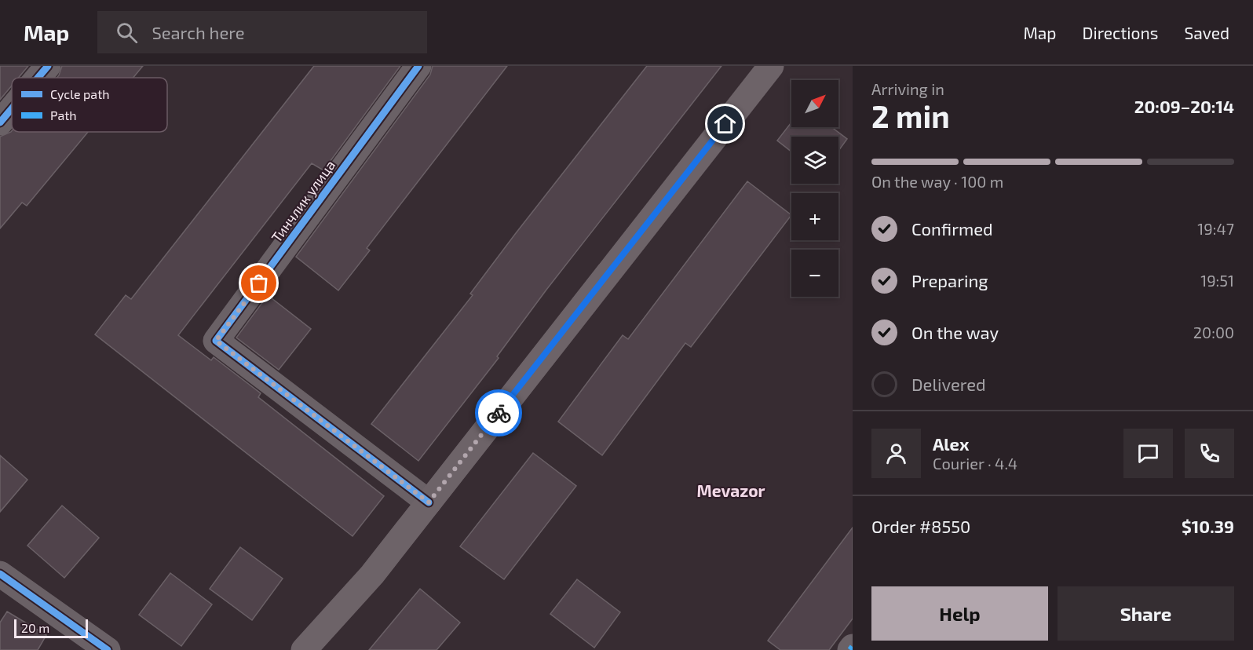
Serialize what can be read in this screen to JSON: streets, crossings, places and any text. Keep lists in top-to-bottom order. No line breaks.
{"streets":{"street":["Тинчлик улица"]},"districts":["Mevazor"],"legend":["Cycle path","Path"],"scale_bar":"20 m","north":"top right","page":{"header":"Map","search":"Search here","nav":["Map","Directions","Saved"],"heading":["2 min","Arriving in","20:09–20:14"],"panel":["Alex","Courier · 4.4","Order #8550","$10.39"],"map_buttons":["+","−"],"bar":"On the way · 100 m","list":[["Confirmed","19:47"],["Preparing","19:51"],["On the way","20:00"],"Delivered"],"buttons":["Help","Share"],"scale":"20 m"}}
